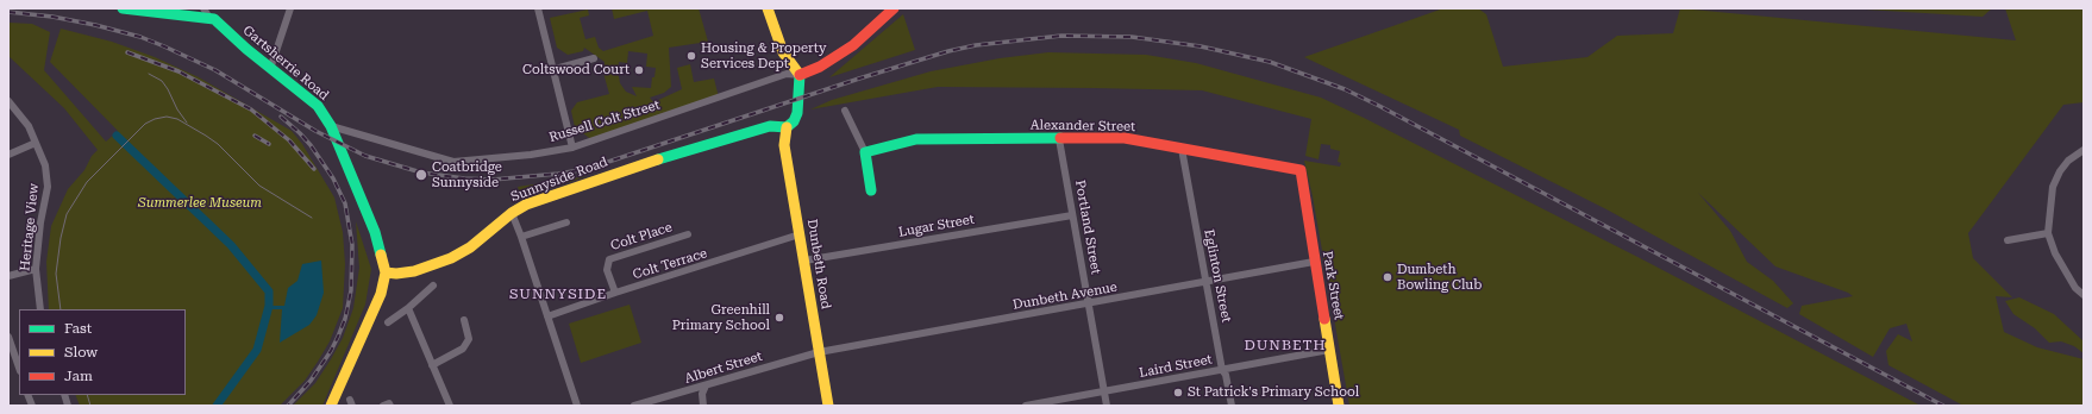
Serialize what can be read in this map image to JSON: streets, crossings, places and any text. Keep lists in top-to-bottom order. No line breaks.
{"streets":{"street":["Gartsherrie Road","Russell Colt Street","Alexander Street","Sunnyside Road","Lugar Street","Heritage View","Portland Street","Colt Place","Colt Terrace","Dunbeth Road","Eglinton Street","Park Street","Dunbeth Avenue","Laird Street","Albert Street"]},"crossings":[["Gartsherrie Road","Russell Colt Street"],["Gartsherrie Road","Sunnyside Road"],["Alexander Street","Portland Street"],["Alexander Street","Eglinton Street"],["Alexander Street","Park Street"],["Sunnyside Road","Dunbeth Road"],["Lugar Street","Portland Street"],["Lugar Street","Dunbeth Road"],["Portland Street","Dunbeth Avenue"],["Portland Street","Laird Street"],["Colt Place","Colt Terrace"],["Colt Terrace","Dunbeth Road"],["Dunbeth Road","Dunbeth Avenue"],["Dunbeth Road","Albert Street"],["Eglinton Street","Dunbeth Avenue"],["Eglinton Street","Laird Street"],["Park Street","Dunbeth Avenue"],["Park Street","Laird Street"],["Dunbeth Avenue","Albert Street"]],"districts":["SUNNYSIDE","DUNBETH"],"parks":["Summerlee Museum"],"places":["Housing & Property Services Dept","Coltswood Court","Coatbridge Sunnyside","Dumbeth Bowling Club","Greenhill Primary School","St Patrick's Primary School"],"legend":["Fast","Slow","Jam"]}
